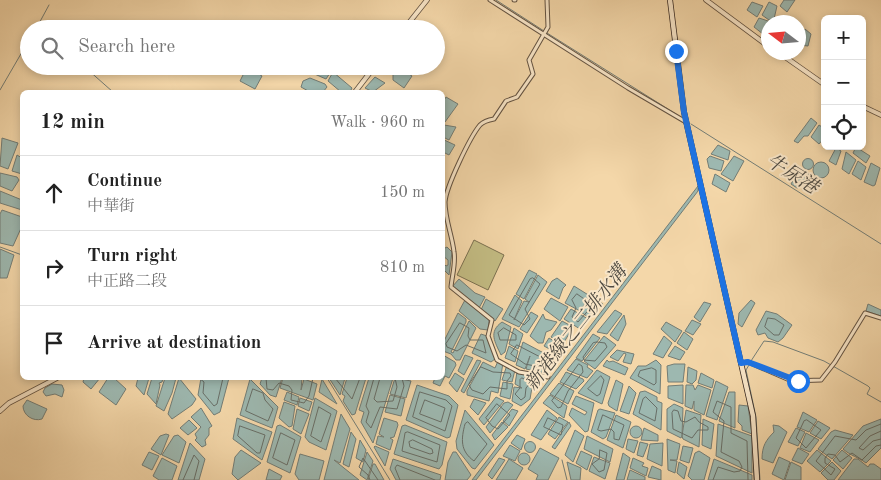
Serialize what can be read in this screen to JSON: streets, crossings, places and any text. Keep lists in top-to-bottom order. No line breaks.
{"water":["牛尿港","新港線之二排水溝"],"north":"left","page":{"map_buttons":["+","−"],"search":"Search here","heading":["12 min","Walk · 960 m"],"list":[["Continue","中華街","150 m"],["Turn right","中正路二段","810 m"],"Arrive at destination"]}}
